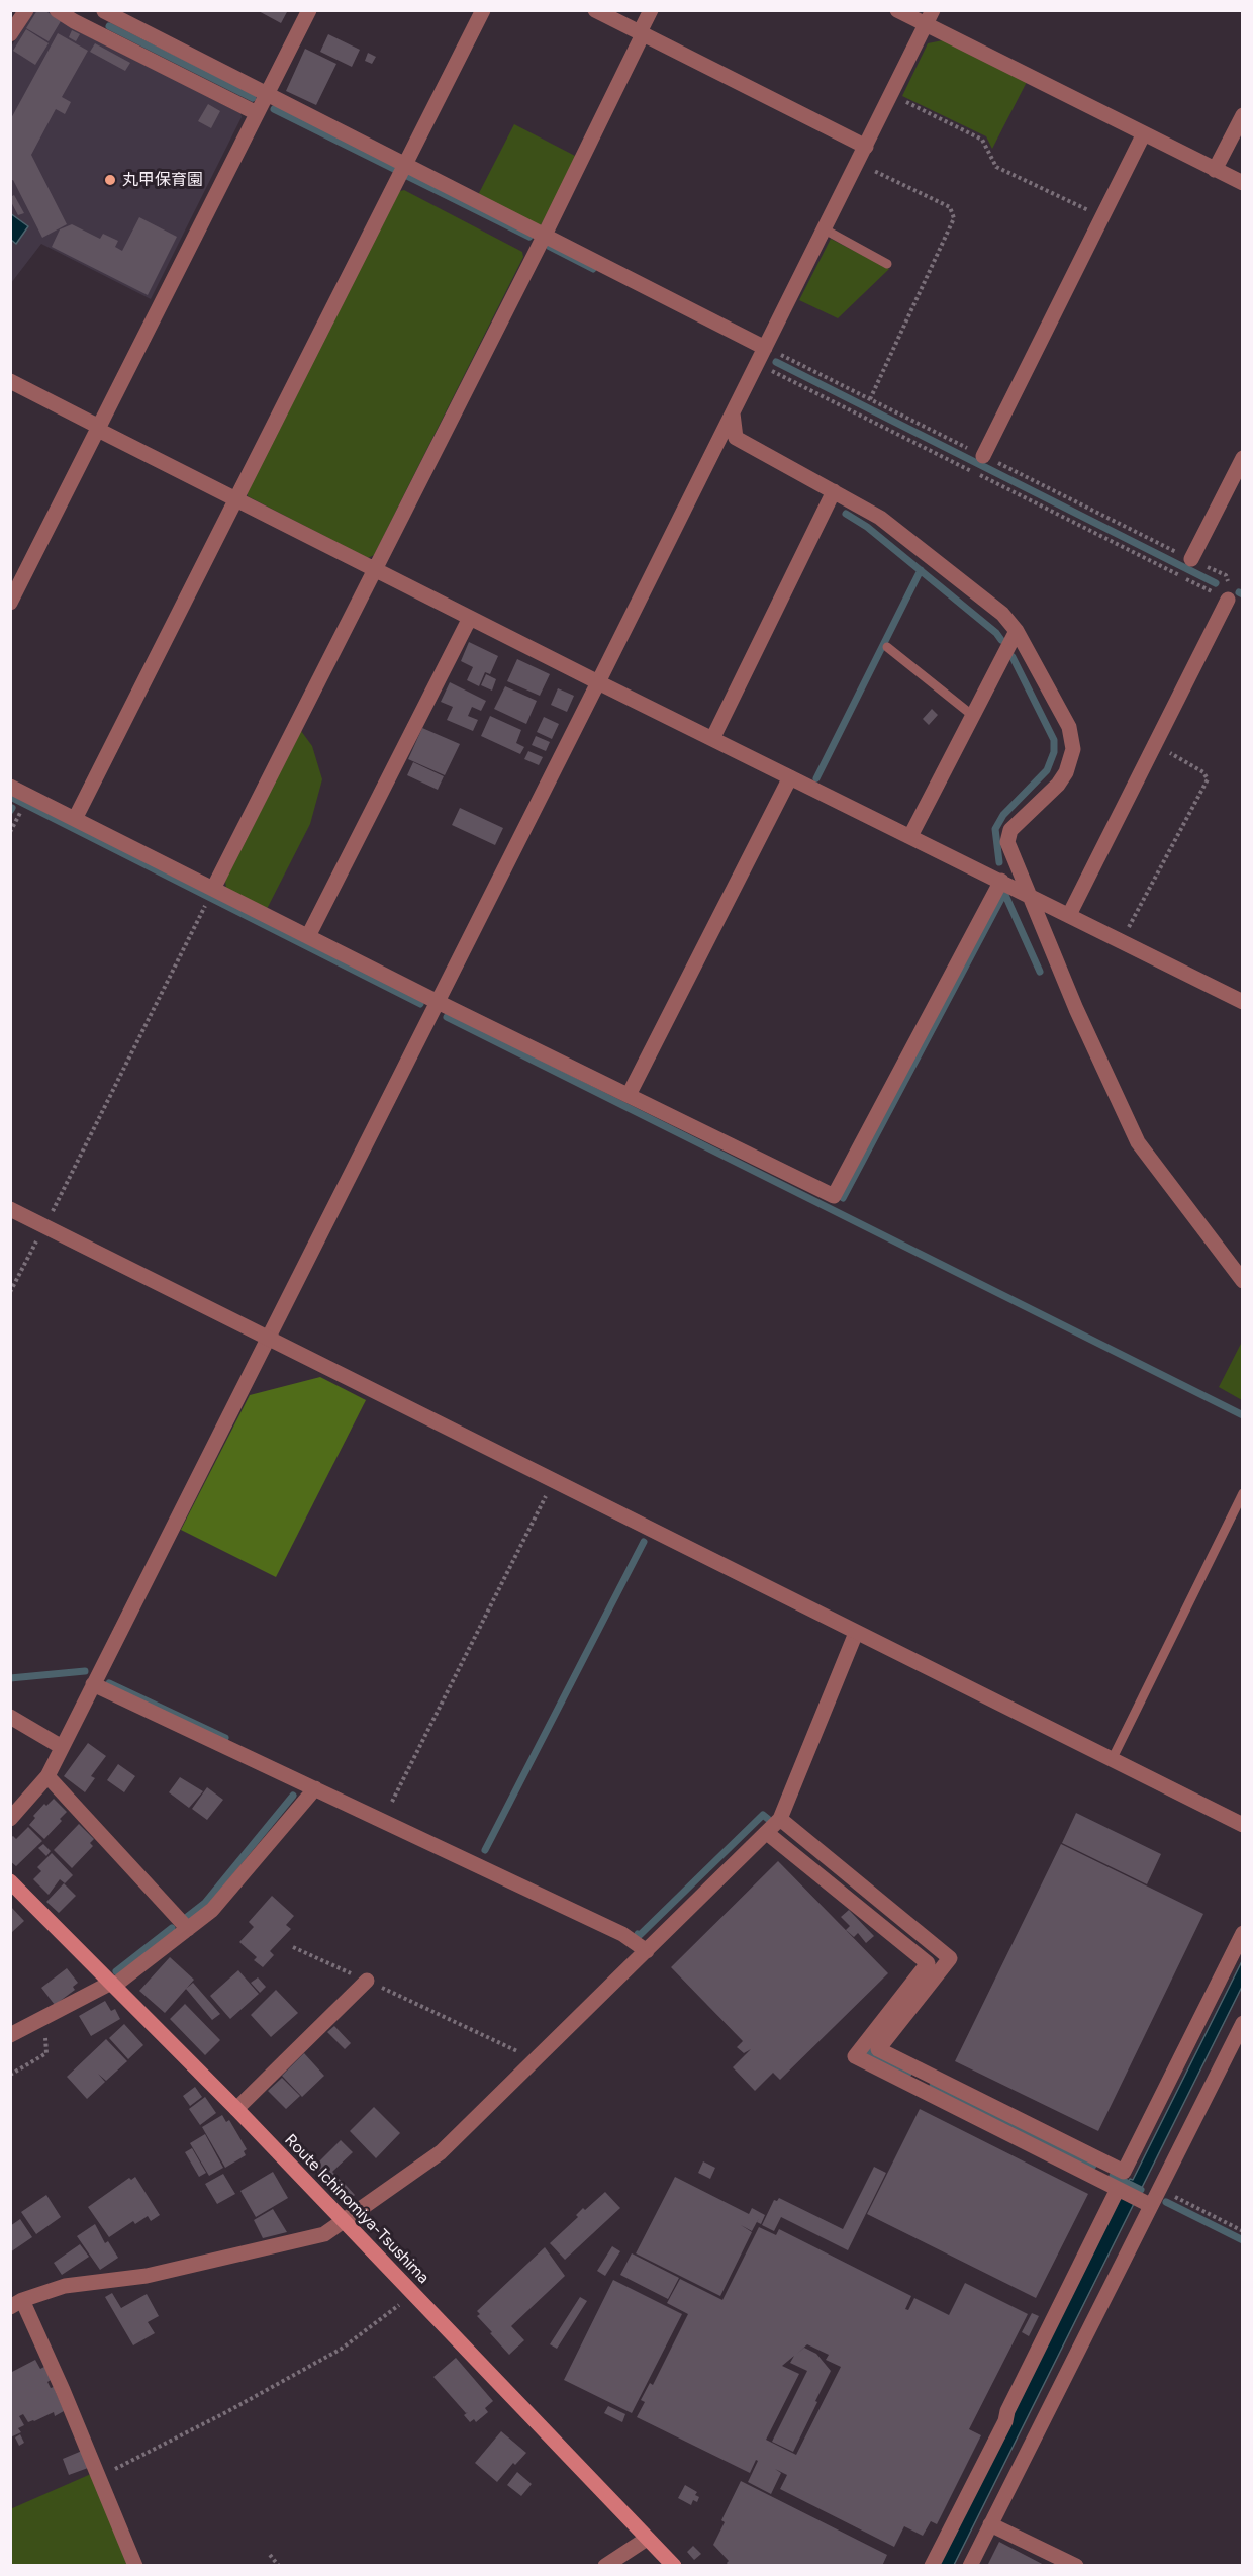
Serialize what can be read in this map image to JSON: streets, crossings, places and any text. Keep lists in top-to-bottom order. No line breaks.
{"streets":{"main road":["Route Ichinomiya-Tsushima"]},"places":["丸甲保育園"]}
